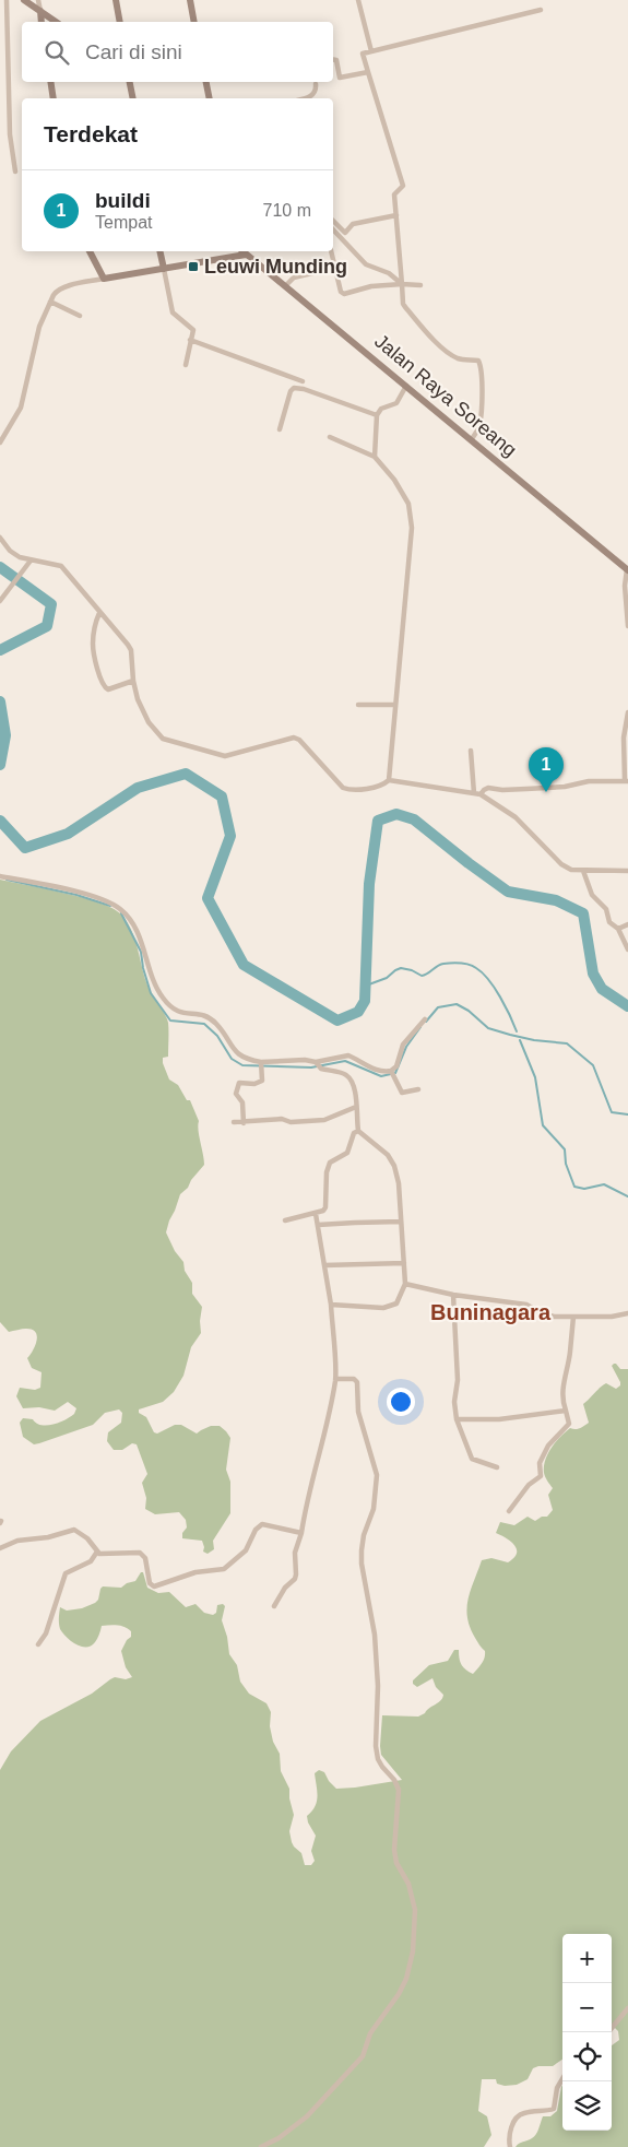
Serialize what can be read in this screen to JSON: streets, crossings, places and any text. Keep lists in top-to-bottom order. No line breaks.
{"streets":{"main road":["Jalan Raya Soreang"]},"districts":["Buninagara"],"places":{"transit":["Leuwi Munding"]},"page":{"search":"Cari di sini","heading":"Terdekat","list":[{"mark":"1","name":"buildi","note":"Tempat","value":"710 m"}],"pins":"1","map_buttons":["+","−"]}}
